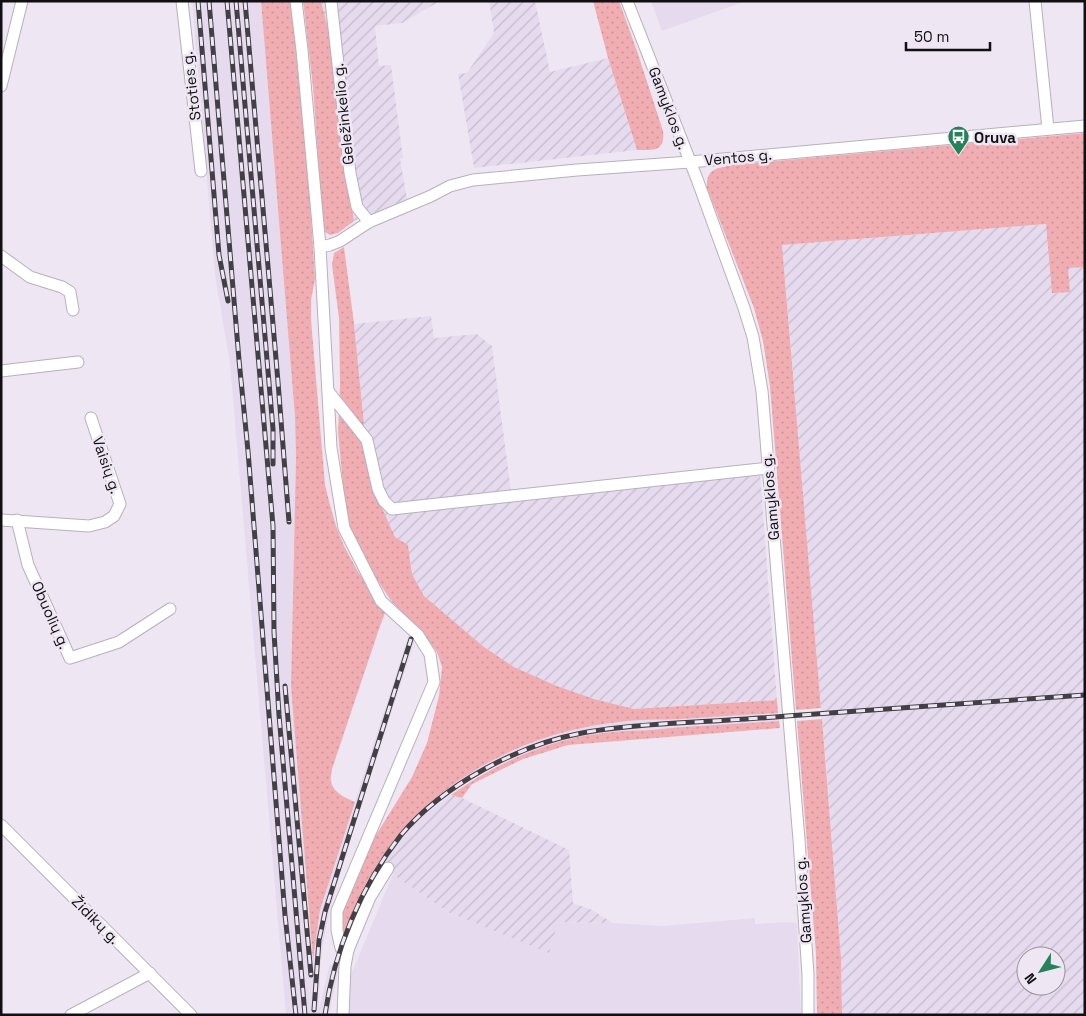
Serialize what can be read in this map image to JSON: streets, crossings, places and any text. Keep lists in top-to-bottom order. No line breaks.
{"streets":{"street":["Stoties g.","Gamyklos g.","Geležinkelio g.","Ventos g.","Vaisių g.","Obuolių g.","Židikų g."]},"crossings":[["Gamyklos g.","Ventos g."],["Geležinkelio g.","Ventos g."],["Vaisių g.","Obuolių g."]],"places":{"bus stop":["Oruva"]},"scale_bar":"50 m","north":"bottom left"}
